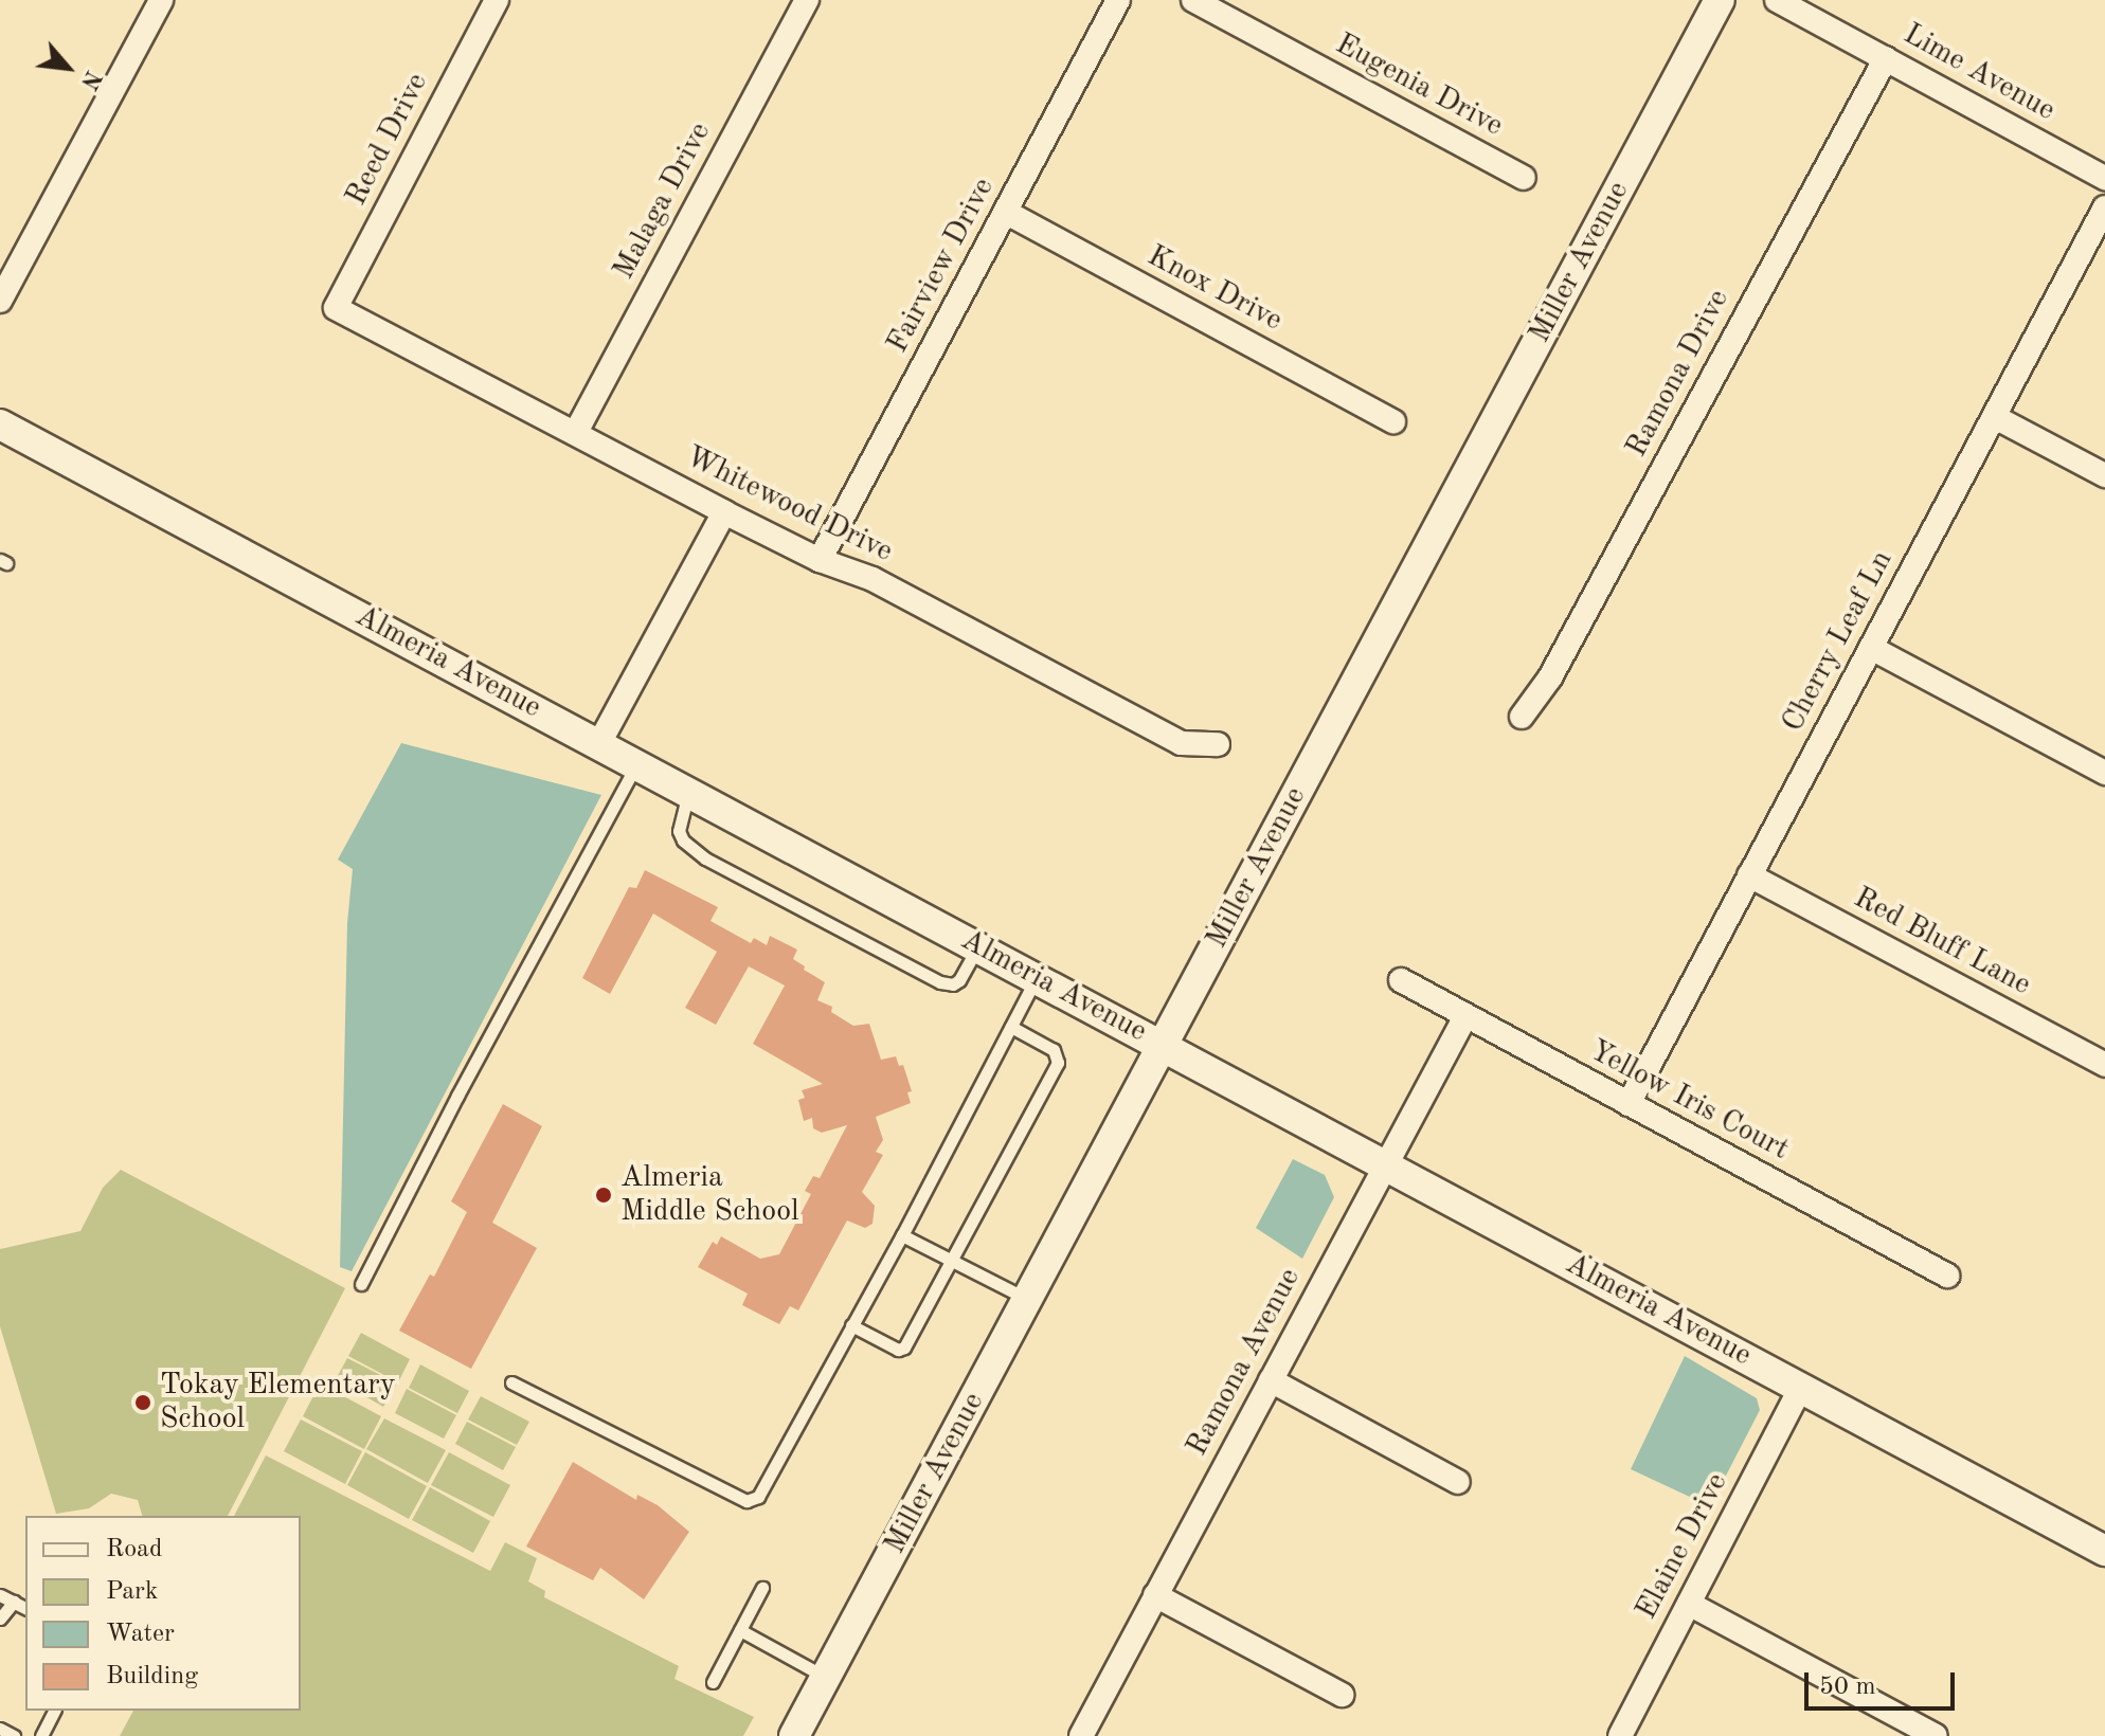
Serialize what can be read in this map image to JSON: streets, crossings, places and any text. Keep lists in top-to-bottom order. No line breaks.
{"streets":{"street":["Lime Avenue","Eugenia Drive","Reed Drive","Malaga Drive","Miller Avenue","Fairview Drive","Knox Drive","Ramona Drive","Whitewood Drive","Cherry Leaf Ln","Almeria Avenue","Red Bluff Lane","Yellow Iris Court","Ramona Avenue","Elaine Drive"]},"crossings":[["Lime Avenue","Ramona Drive"],["Reed Drive","Whitewood Drive"],["Malaga Drive","Whitewood Drive"],["Miller Avenue","Almeria Avenue"],["Fairview Drive","Knox Drive"],["Fairview Drive","Whitewood Drive"],["Cherry Leaf Ln","Red Bluff Lane"],["Cherry Leaf Ln","Yellow Iris Court"],["Almeria Avenue","Ramona Avenue"],["Almeria Avenue","Elaine Drive"],["Yellow Iris Court","Ramona Avenue"]],"places":["Almeria Middle School","Tokay Elementary School"],"legend":["Road","Park","Water","Building"],"scale_bar":"50 m","north":"bottom right"}
